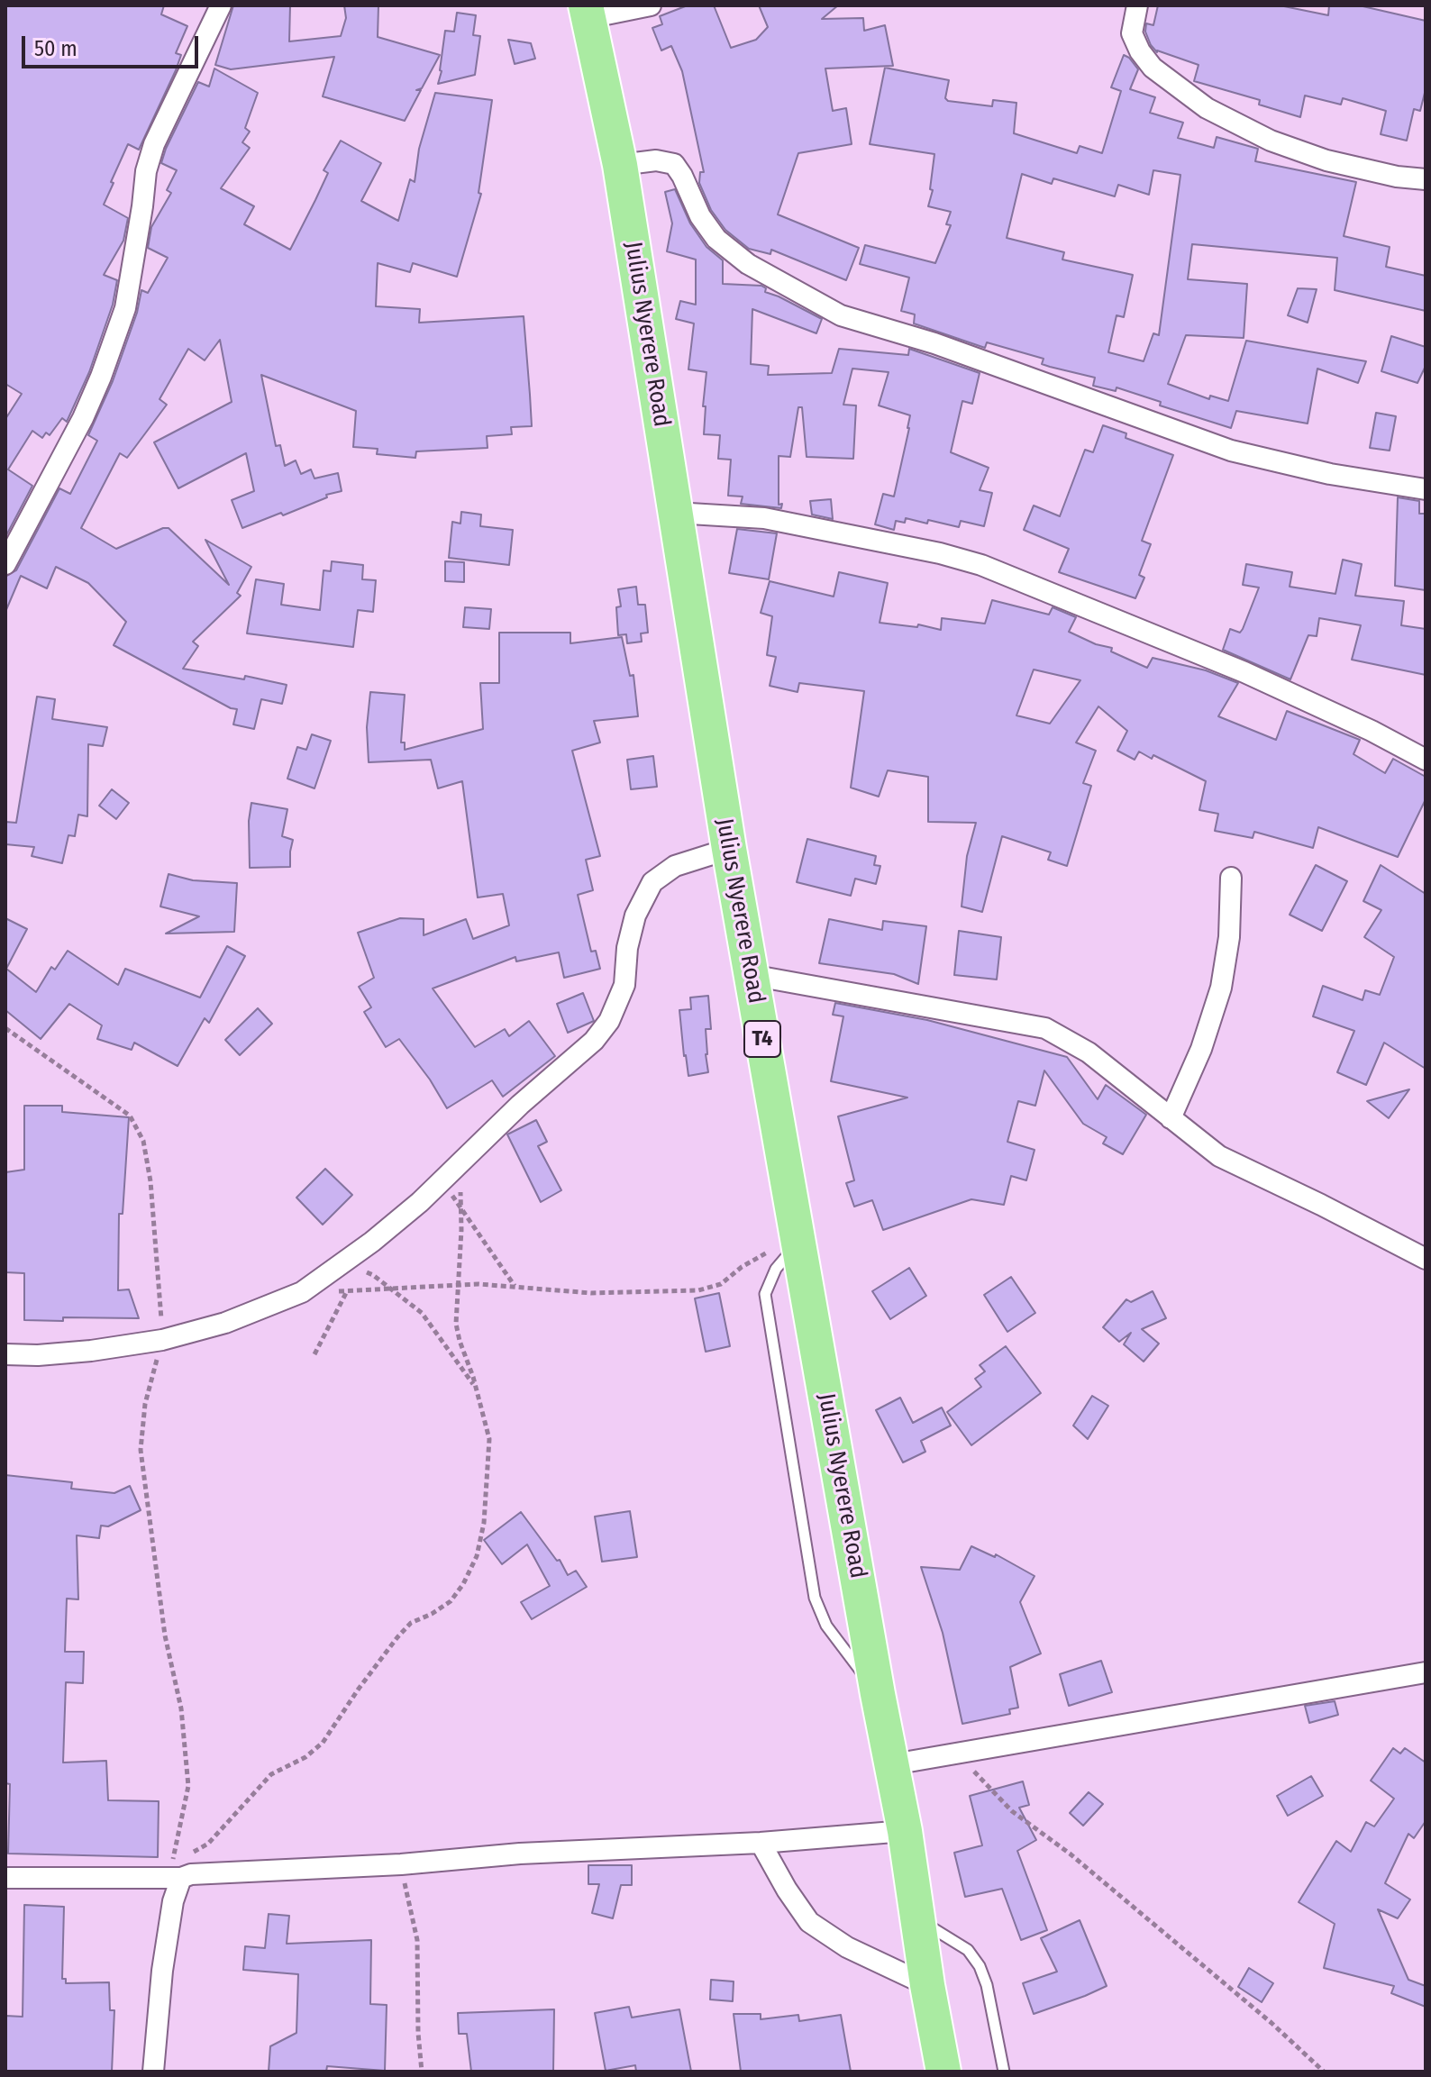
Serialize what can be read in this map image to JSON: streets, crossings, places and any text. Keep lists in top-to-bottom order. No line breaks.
{"streets":{"highway":["Julius Nyerere Road","T4"]},"scale_bar":"50 m"}
